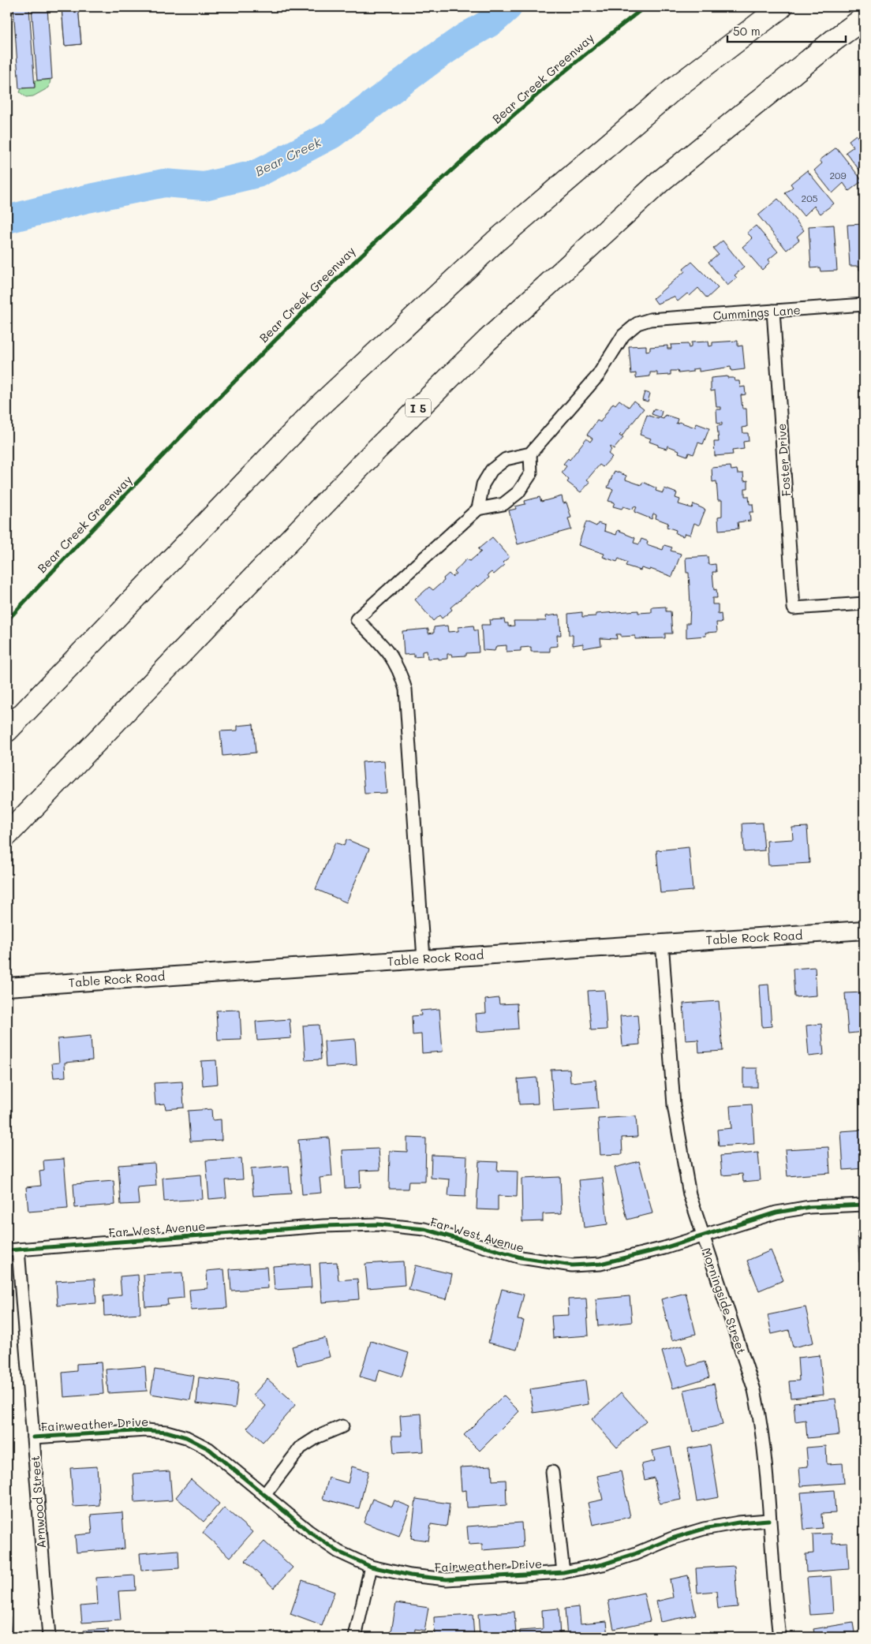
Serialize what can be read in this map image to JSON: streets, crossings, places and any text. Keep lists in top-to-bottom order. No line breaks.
{"streets":{"highway":["I 5"],"main road":["Table Rock Road"],"street":["Cummings Lane","Foster Drive","Far West Avenue","Morningside Street","Fairweather Drive","Arnwood Street"],"cycle path":["Bear Creek Greenway"]},"crossings":[["Cummings Lane","Foster Drive"],["Table Rock Road","Morningside Street"],["Far West Avenue","Morningside Street"],["Far West Avenue","Arnwood Street"],["Morningside Street","Fairweather Drive"],["Fairweather Drive","Arnwood Street"]],"water":["Bear Creek"],"house_numbers":["209","205"],"scale_bar":"50 m"}
